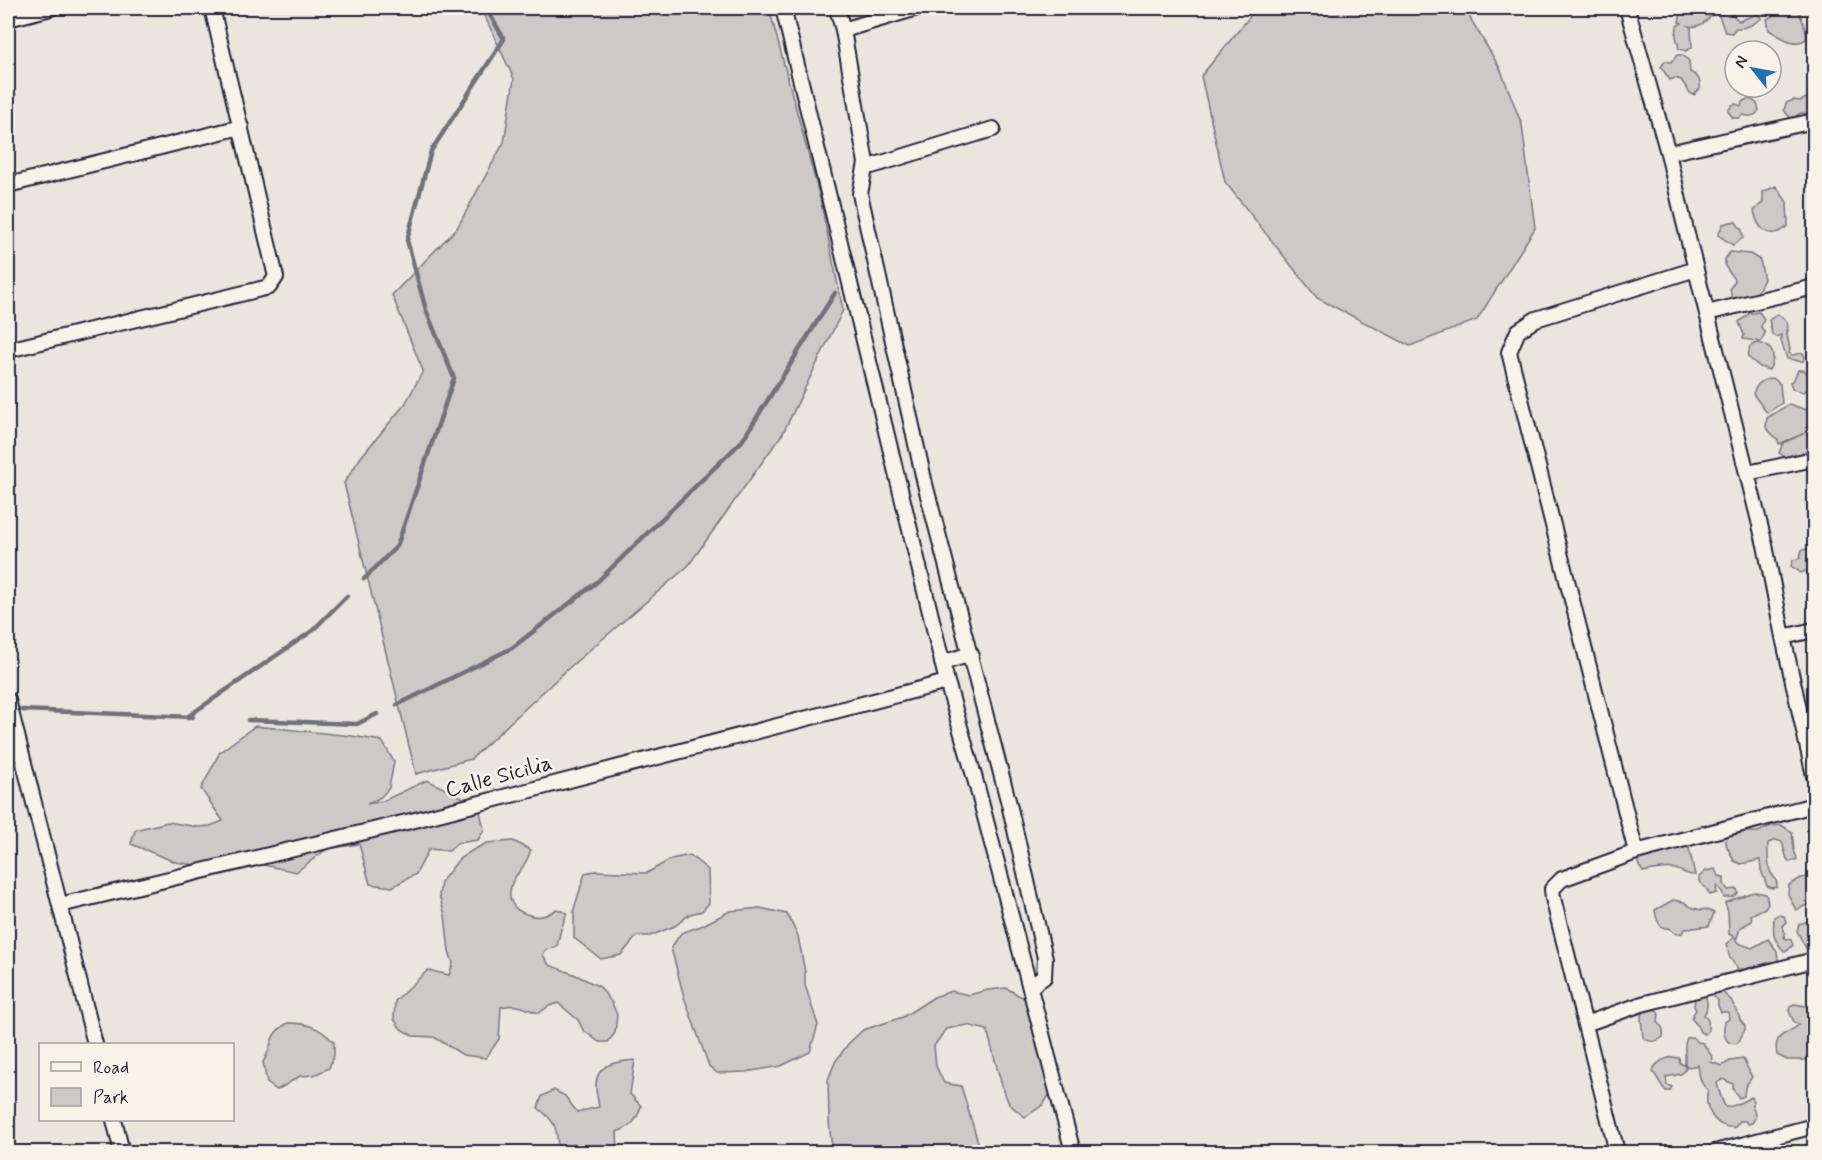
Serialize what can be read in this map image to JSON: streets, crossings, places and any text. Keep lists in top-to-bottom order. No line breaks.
{"streets":{"street":["Calle Sicilia"]},"legend":["Road","Park"],"north":"top left"}
